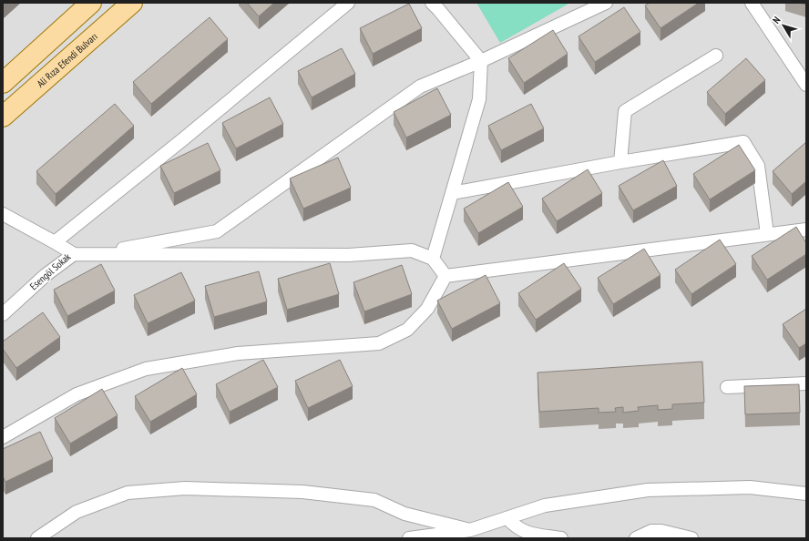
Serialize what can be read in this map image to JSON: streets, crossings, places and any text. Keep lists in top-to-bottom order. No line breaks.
{"streets":{"main road":["Ali Rıza Efendi Bulvarı"],"street":["Esengöl Sokak"]},"north":"top left"}
